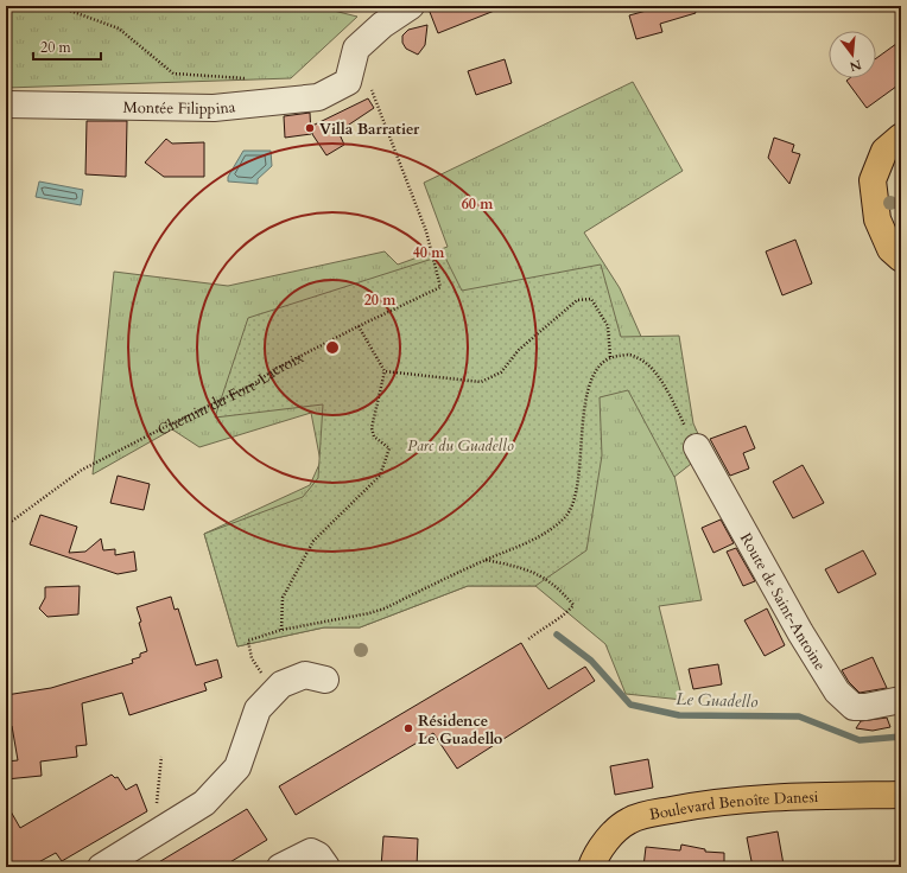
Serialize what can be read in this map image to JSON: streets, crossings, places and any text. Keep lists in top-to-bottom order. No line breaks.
{"streets":{"main road":["Boulevard Benoîte Danesi"],"street":["Montée Filippina","Route de Saint-Antoine"],"path":["Chemin du Fort-Lacroix"]},"crossings":[["Montée Filippina","Chemin du Fort-Lacroix"]],"water":["Le Guadello"],"parks":["Parc du Guadello"],"places":["Villa Barratier","Résidence Le Guadello"],"scale_bar":"20 m","north":"bottom","rings":["60 m","40 m","20 m"]}
